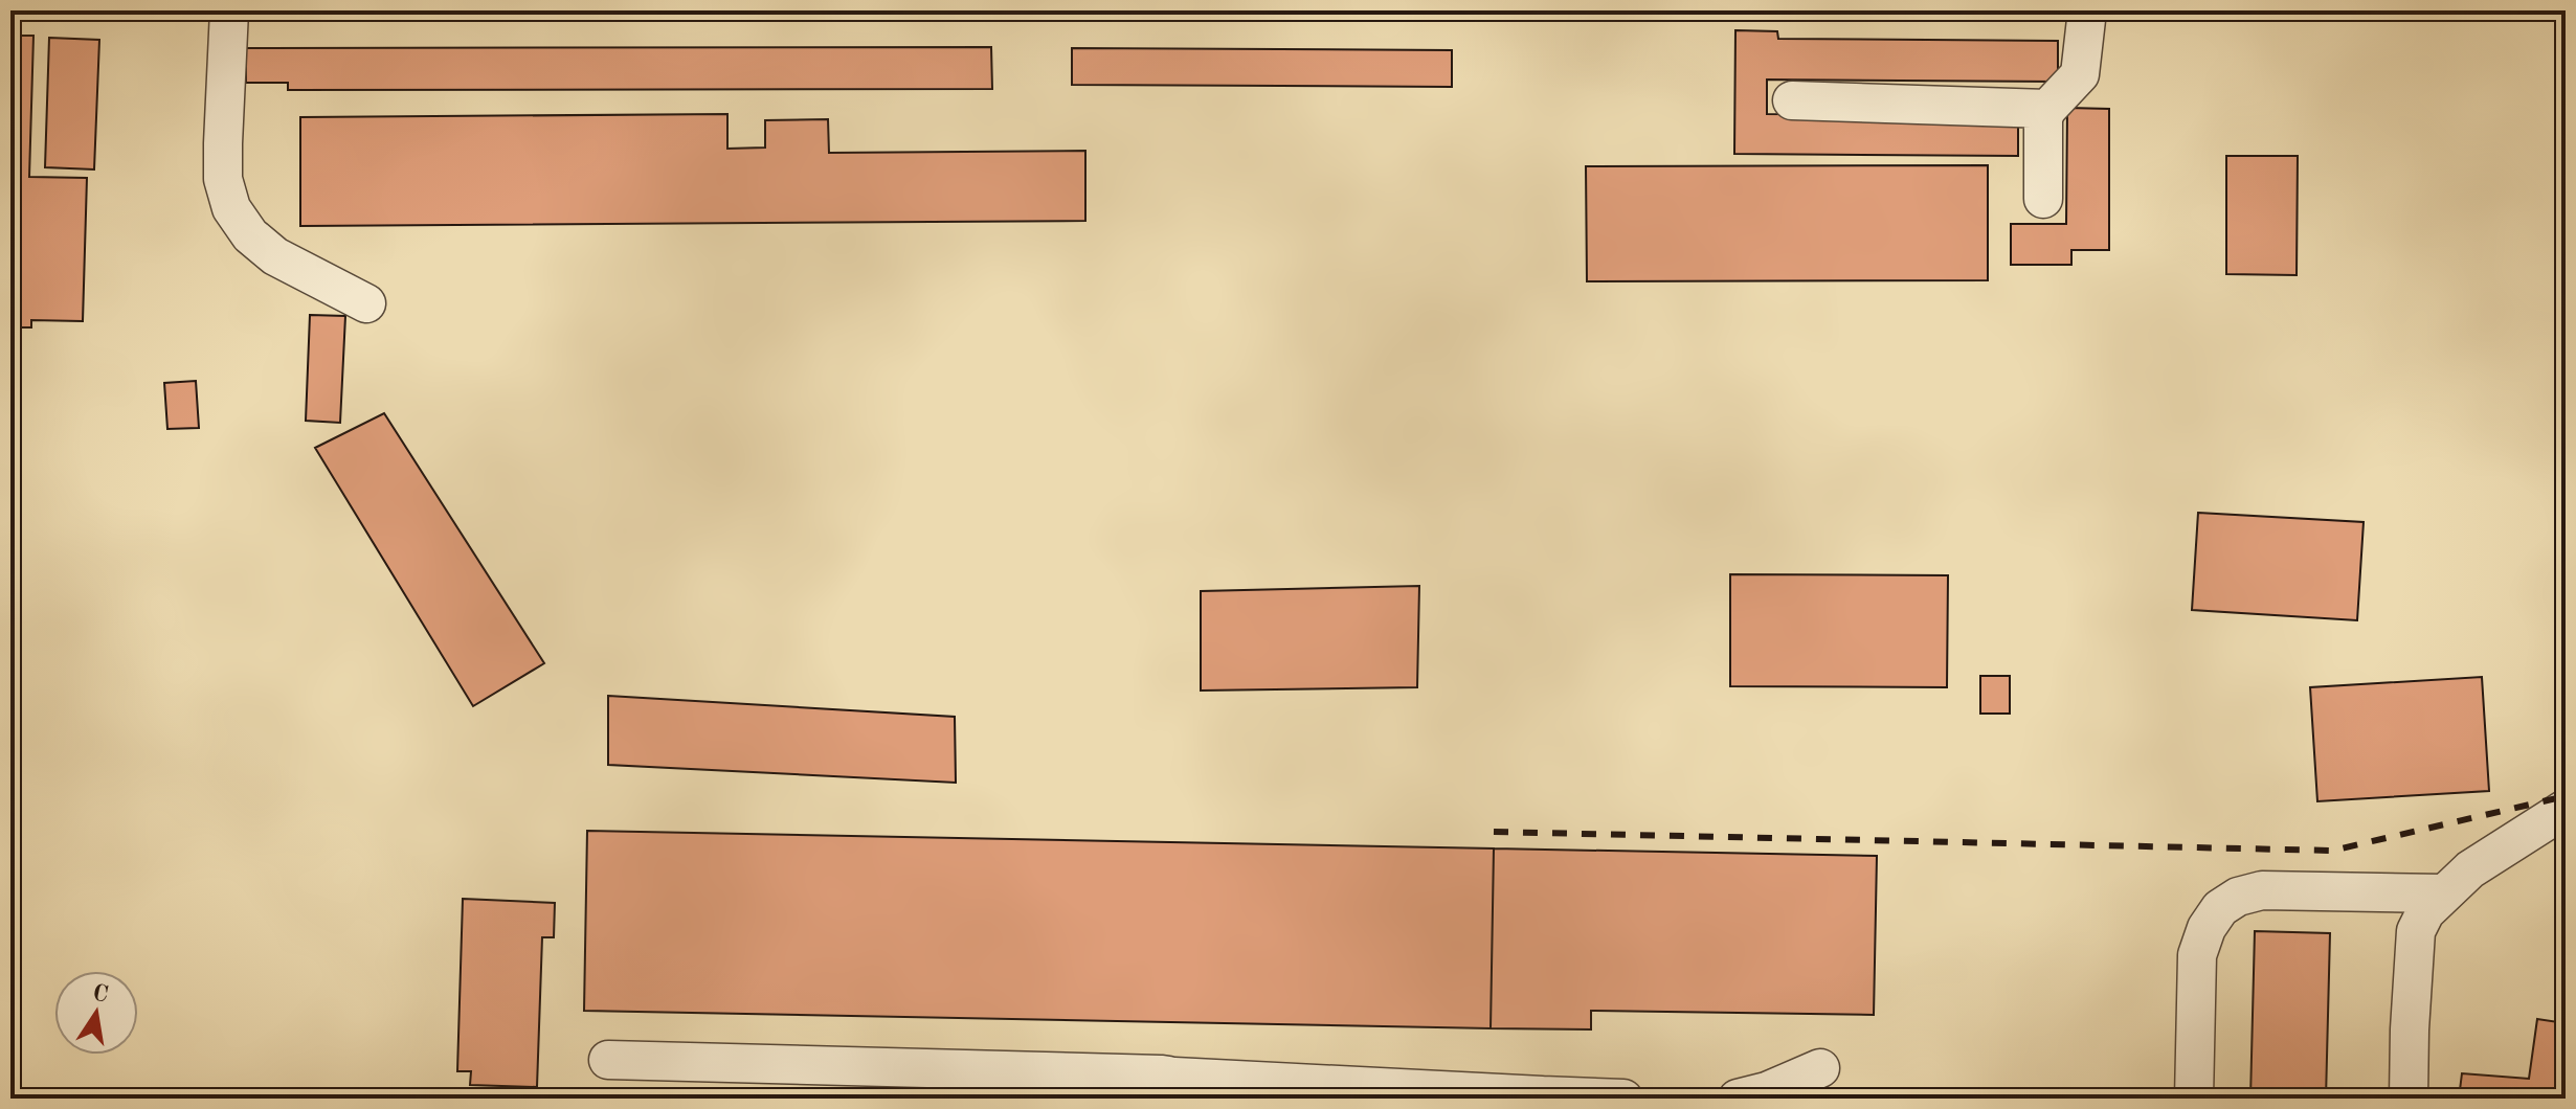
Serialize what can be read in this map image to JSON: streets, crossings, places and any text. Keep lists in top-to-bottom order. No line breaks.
{"north":"top"}
